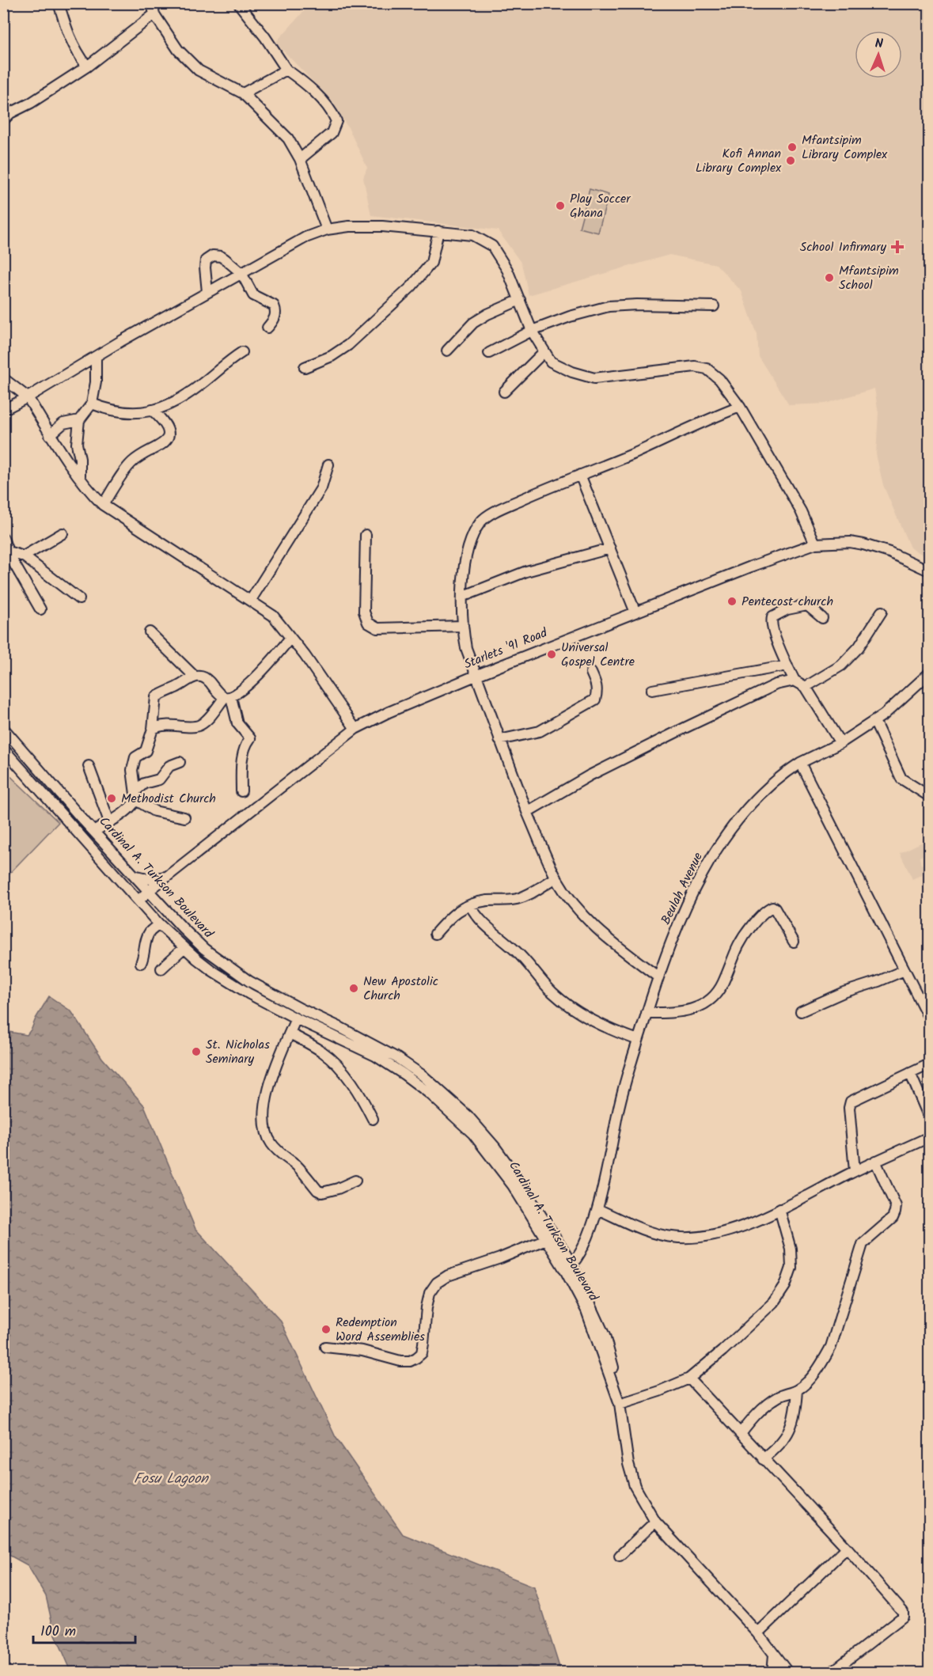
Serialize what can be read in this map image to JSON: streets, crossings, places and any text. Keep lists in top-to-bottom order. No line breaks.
{"streets":{"street":["Starlets '91 Road","Cardinal A. Turkson Boulevard","Beulah Avenue"]},"crossings":[["Starlets '91 Road","Cardinal A. Turkson Boulevard"],["Cardinal A. Turkson Boulevard","Beulah Avenue"]],"water":["Fosu Lagoon"],"places":{"other":["Mfantsipim Library Complex","Kofi Annan Library Complex","Play Soccer Ghana","Mfantsipim School","Pentecost church","Universal Gospel Centre","Methodist Church","New Apostolic Church","St. Nicholas Seminary","Redemption Word Assemblies"],"health":["School Infirmary"]},"scale_bar":"100 m","north":"top"}
